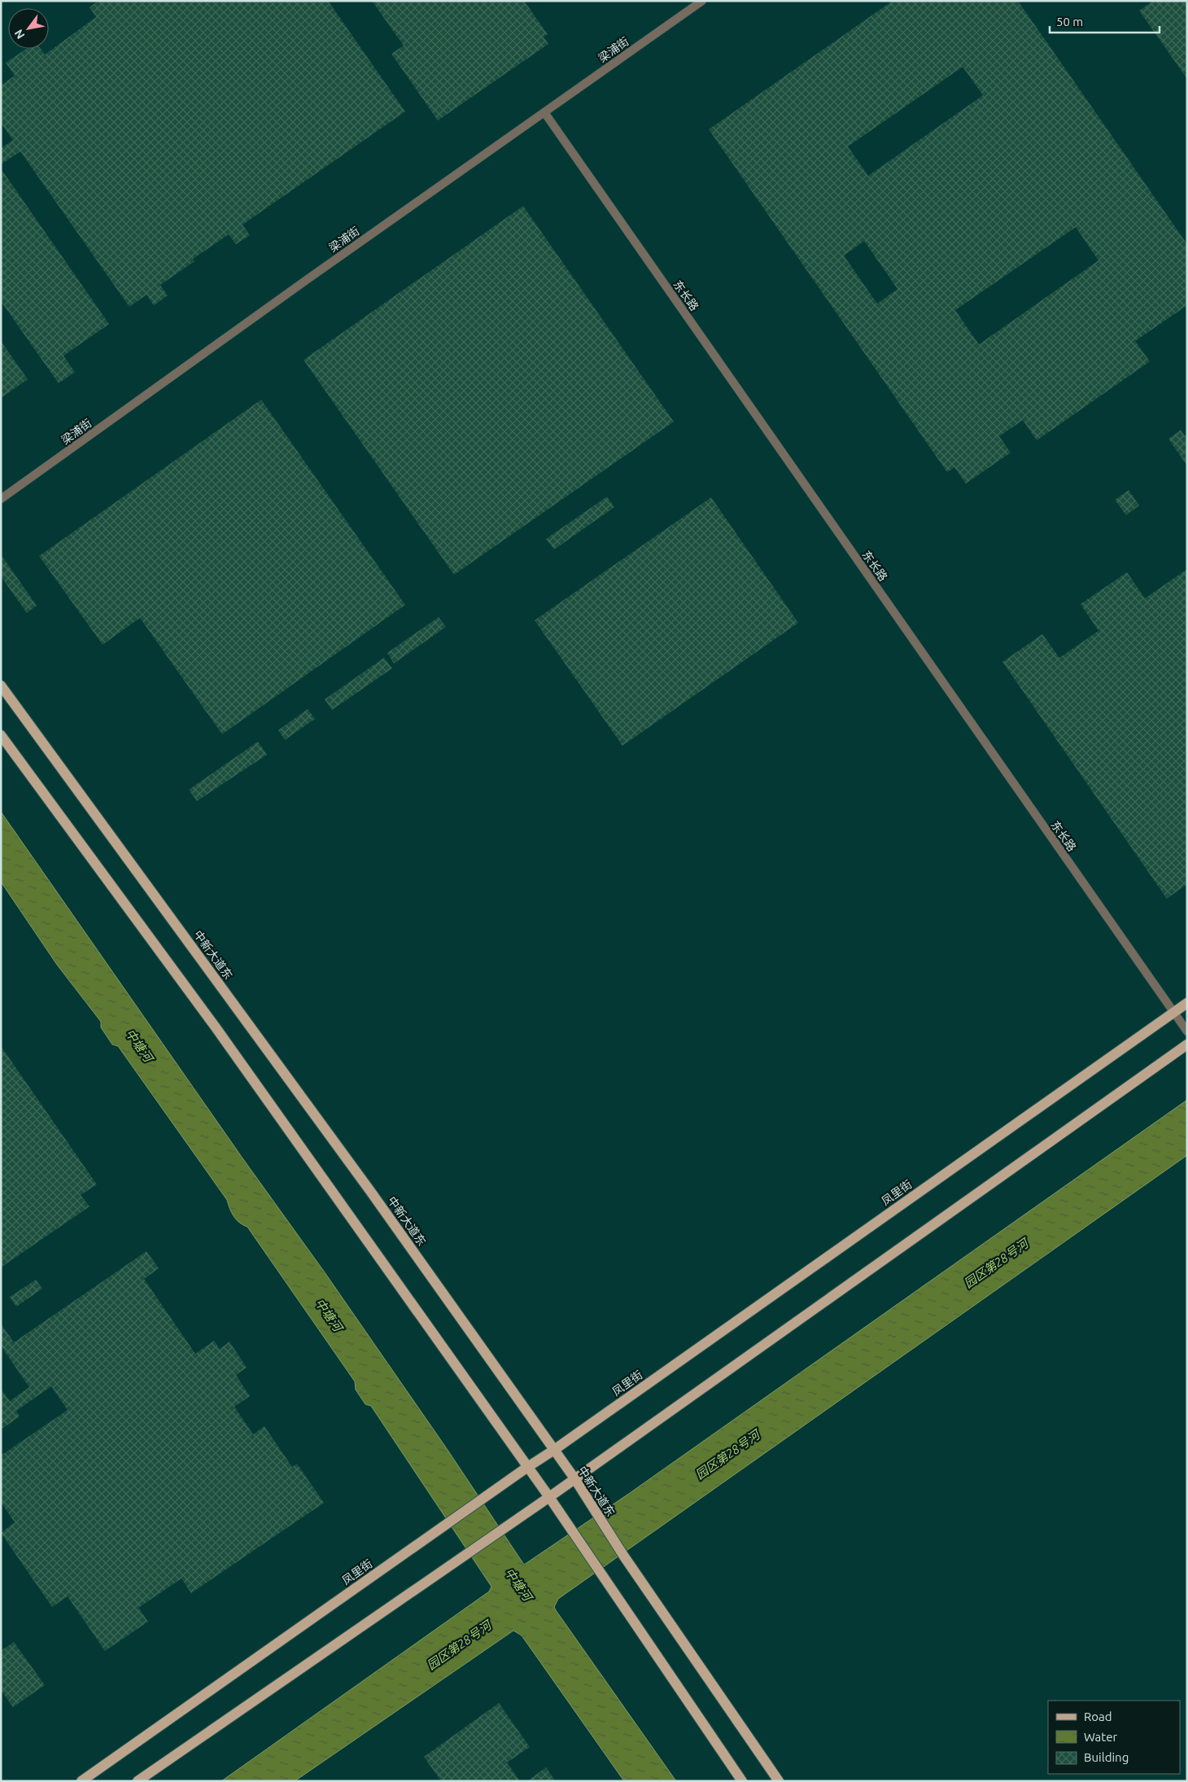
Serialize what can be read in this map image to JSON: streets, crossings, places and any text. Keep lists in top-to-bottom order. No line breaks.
{"streets":{"main road":["中新大道东","凤里街"],"street":["梁浦街","东长路"]},"crossings":[["梁浦街","东长路"],["东长路","凤里街"],["中新大道东","凤里街"]],"water":["中塘河","园区第28号河"],"legend":["Road","Water","Building"],"scale_bar":"50 m","north":"bottom left"}
